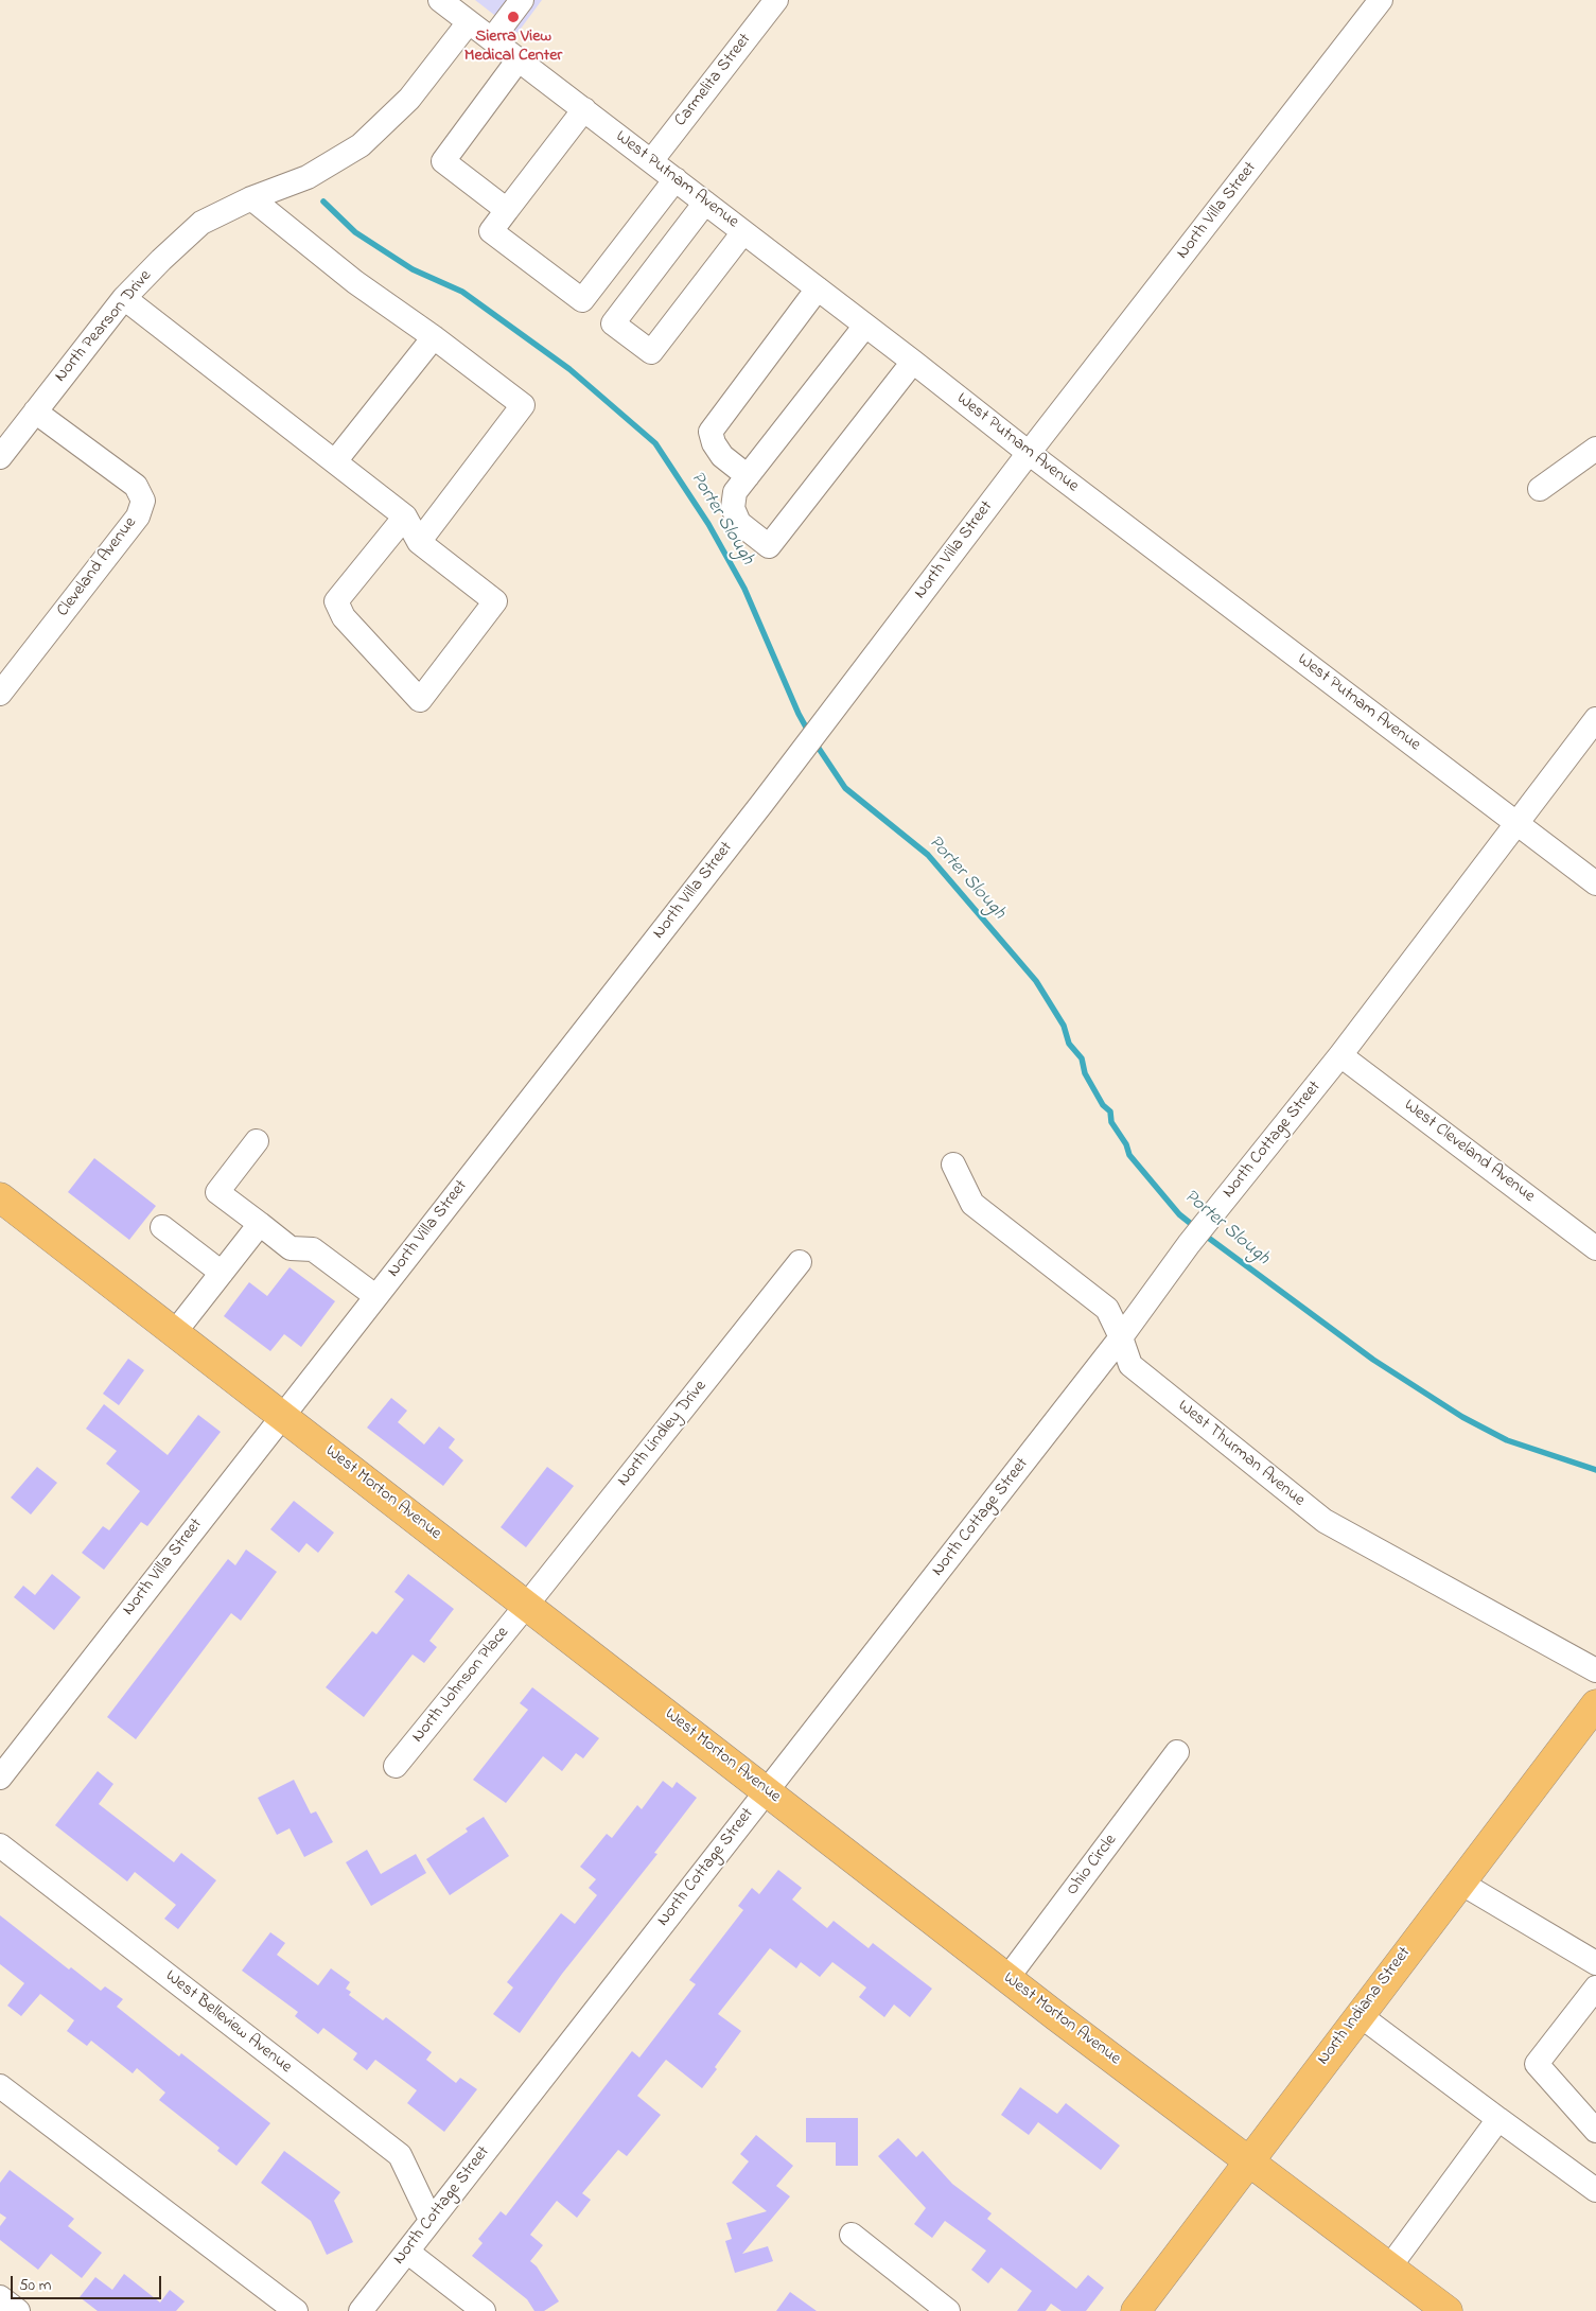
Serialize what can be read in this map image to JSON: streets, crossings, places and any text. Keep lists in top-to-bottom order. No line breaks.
{"streets":{"main road":["West Morton Avenue","North Indiana Street"],"street":["Carmelita Street","West Putnam Avenue","North Villa Street","North Pearson Drive","Cleveland Avenue","North Cottage Street","West Cleveland Avenue","North Lindley Drive","West Thurman Avenue","North Johnson Place","Ohio Circle","West Belleview Avenue"]},"crossings":[["Carmelita Street","West Putnam Avenue"],["West Putnam Avenue","North Villa Street"],["West Putnam Avenue","North Pearson Drive"],["West Putnam Avenue","North Cottage Street"],["North Villa Street","West Morton Avenue"],["North Pearson Drive","Cleveland Avenue"],["North Cottage Street","West Cleveland Avenue"],["North Cottage Street","West Thurman Avenue"],["North Cottage Street","West Morton Avenue"],["North Cottage Street","West Belleview Avenue"],["North Lindley Drive","West Morton Avenue"],["North Lindley Drive","North Johnson Place"],["West Morton Avenue","North Johnson Place"],["West Morton Avenue","Ohio Circle"],["West Morton Avenue","North Indiana Street"]],"water":["Porter Slough"],"places":["Sierra View Medical Center"],"scale_bar":"50 m"}
